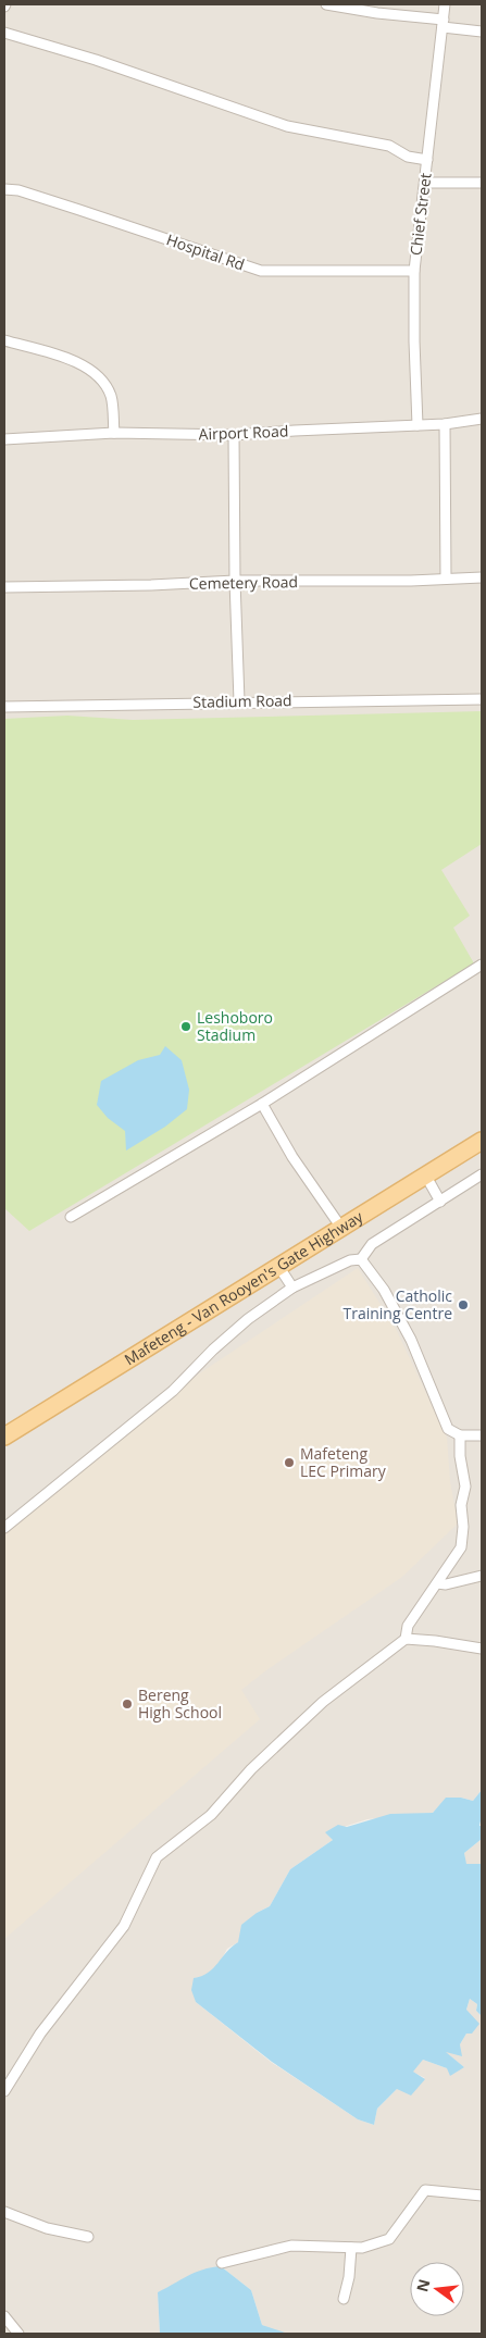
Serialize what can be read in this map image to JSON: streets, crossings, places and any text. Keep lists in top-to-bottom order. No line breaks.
{"streets":{"main road":["Mafeteng - Van Rooyen's Gate Highway"],"street":["Chief Street","Hospital Rd","Airport Road","Cemetery Road","Stadium Road"]},"crossings":[["Chief Street","Hospital Rd"],["Chief Street","Airport Road"]],"places":["Leshoboro Stadium","Catholic Training Centre","Mafeteng LEC Primary","Bereng High School"],"north":"left"}
